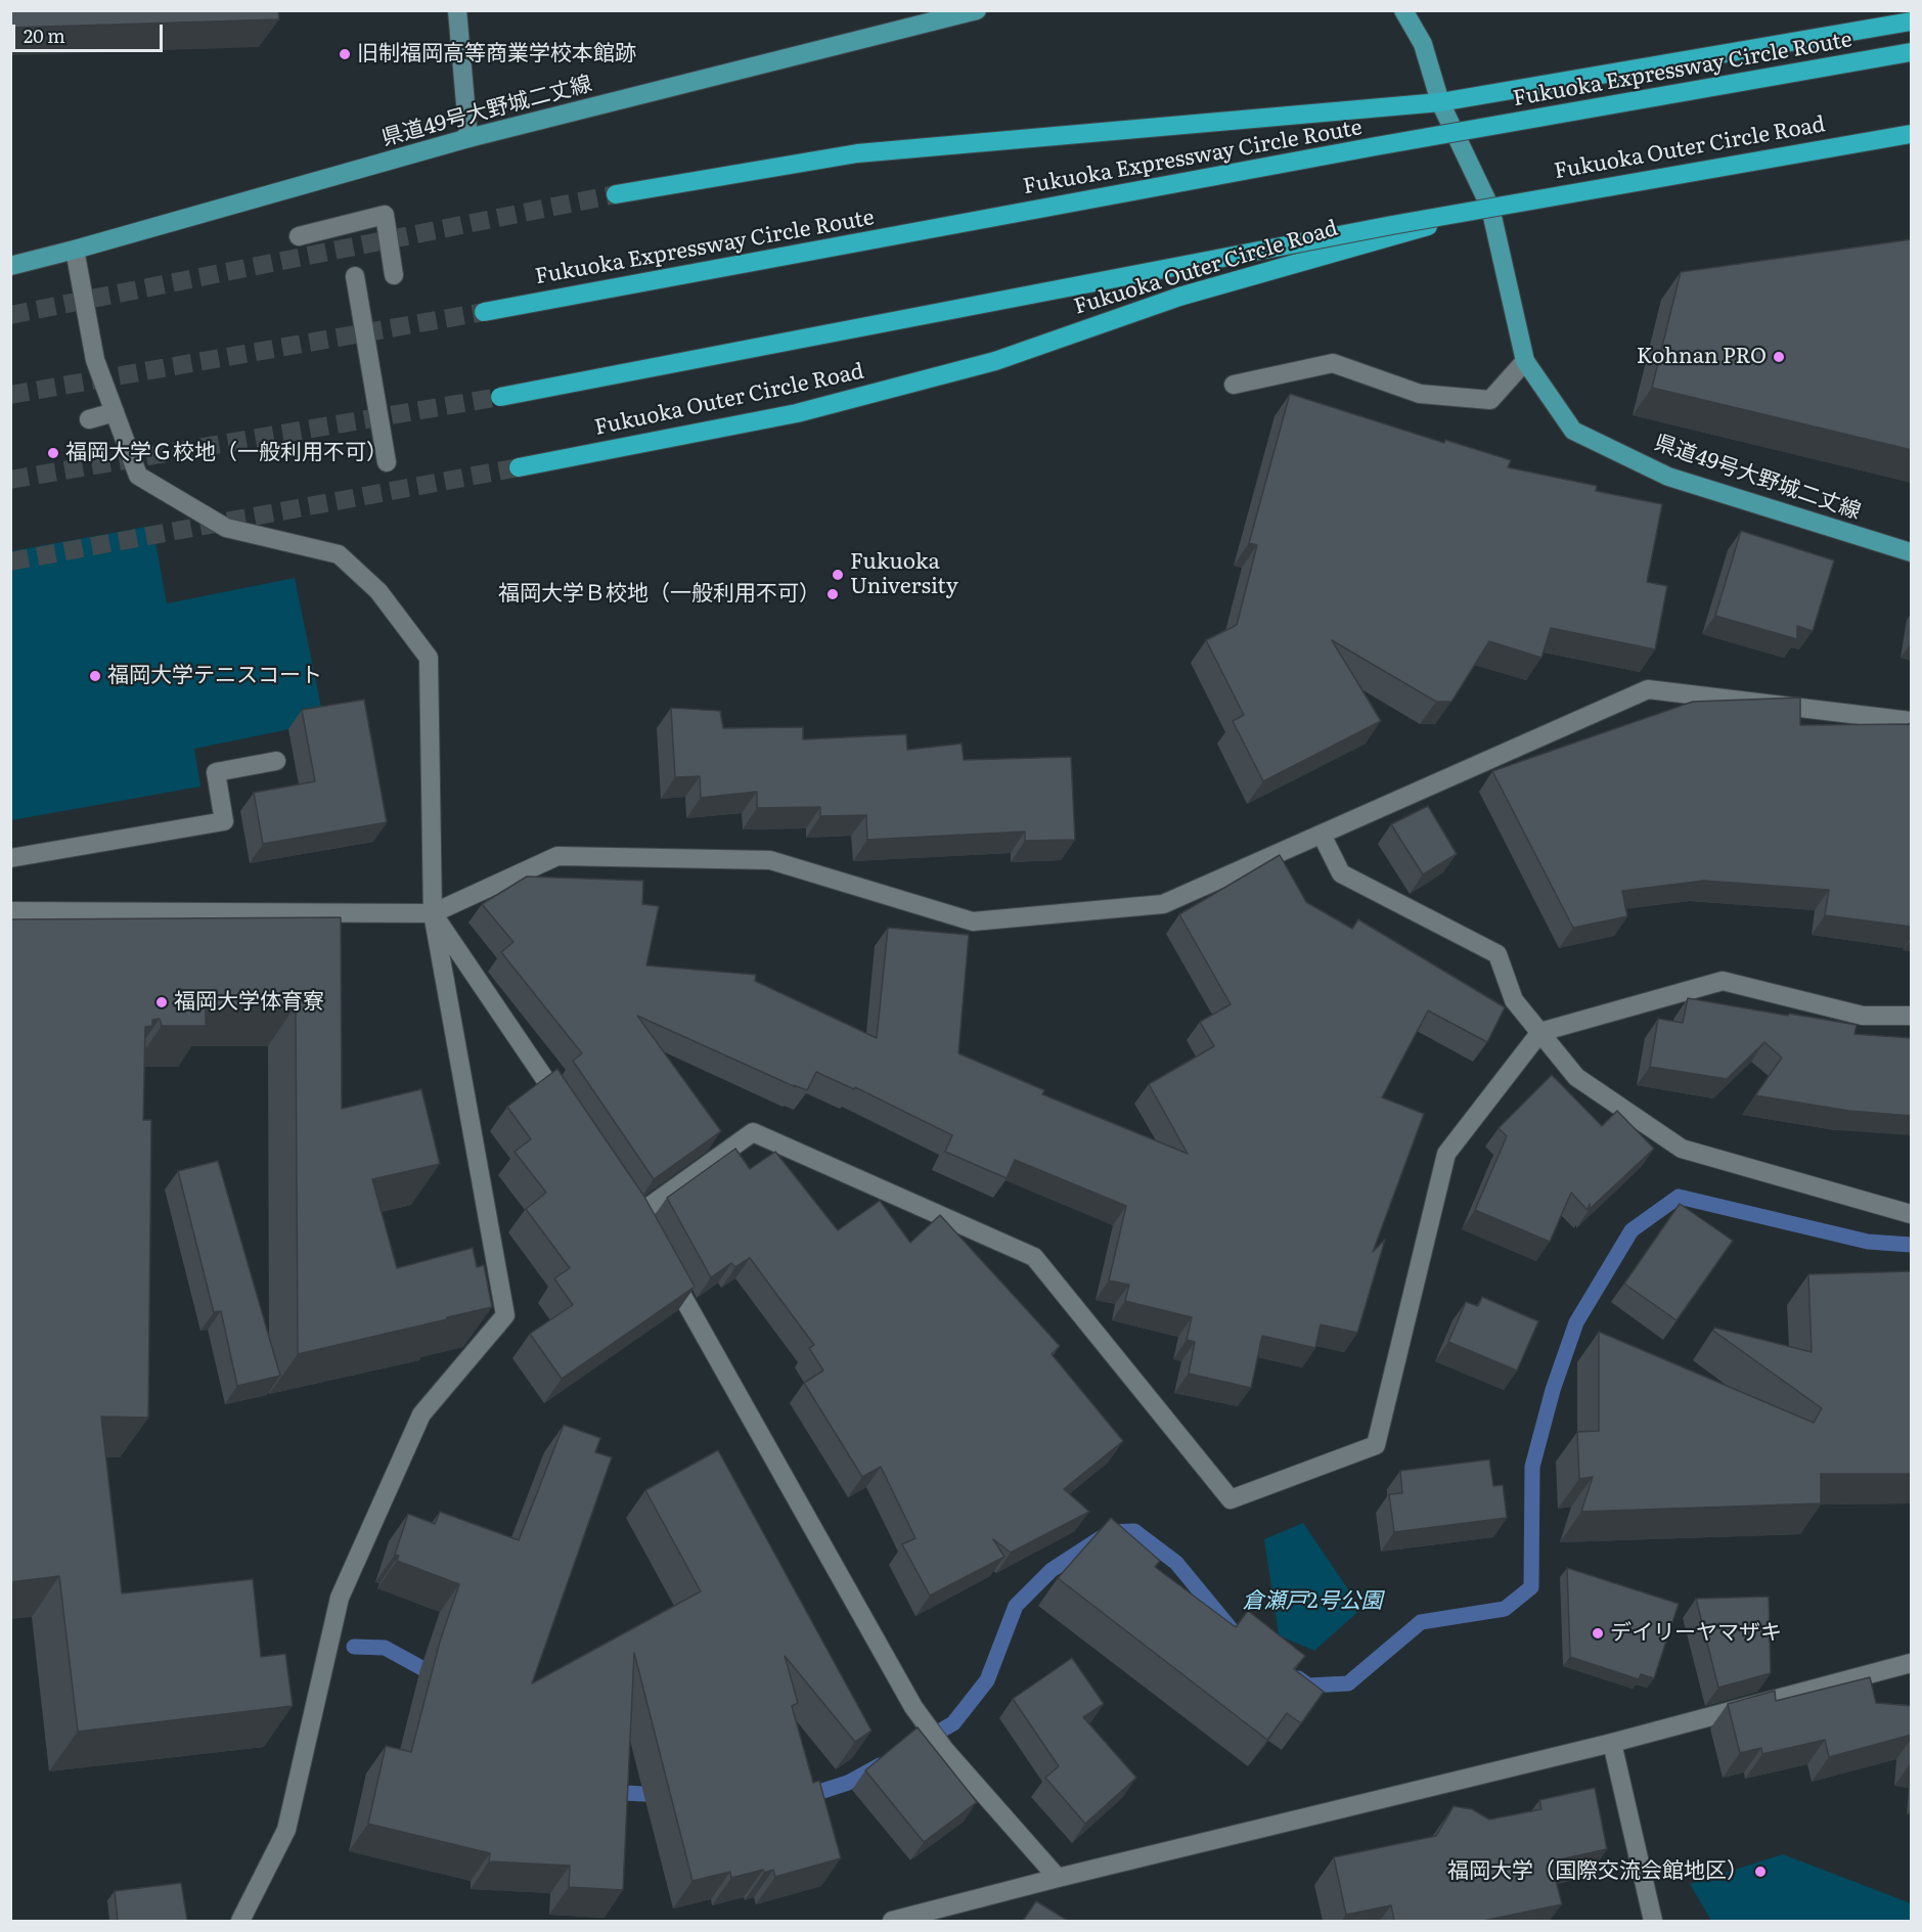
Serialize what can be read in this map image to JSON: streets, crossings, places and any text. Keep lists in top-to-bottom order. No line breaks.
{"streets":{"highway":["Fukuoka Expressway Circle Route","Fukuoka Outer Circle Road"],"main road":["県道49号大野城二丈線"]},"crossings":[["県道49号大野城二丈線","Fukuoka Outer Circle Road"]],"parks":["倉瀬戸2号公園"],"places":["旧制福岡高等商業学校本館跡","Kohnan PRO","福岡大学Ｇ校地（一般利用不可）","Fukuoka University","福岡大学Ｂ校地（一般利用不可）","福岡大学テニスコート","福岡大学体育寮","デイリーヤマザキ","福岡大学（国際交流会館地区）"],"scale_bar":"20 m"}
